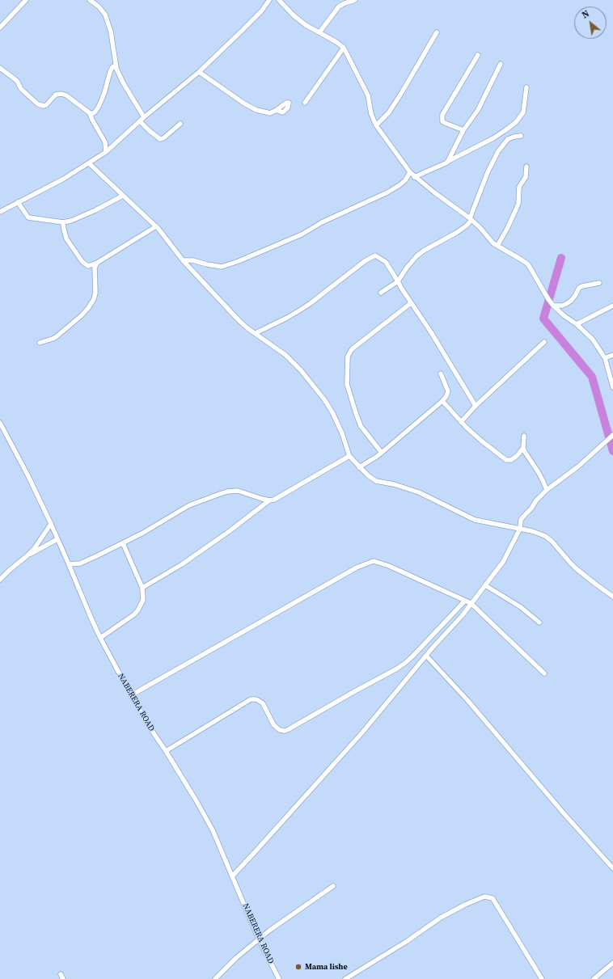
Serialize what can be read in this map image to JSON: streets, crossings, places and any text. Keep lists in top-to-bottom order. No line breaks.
{"streets":{"street":["NABERERA ROAD"]},"places":["Mama lishe"],"north":"top left"}
